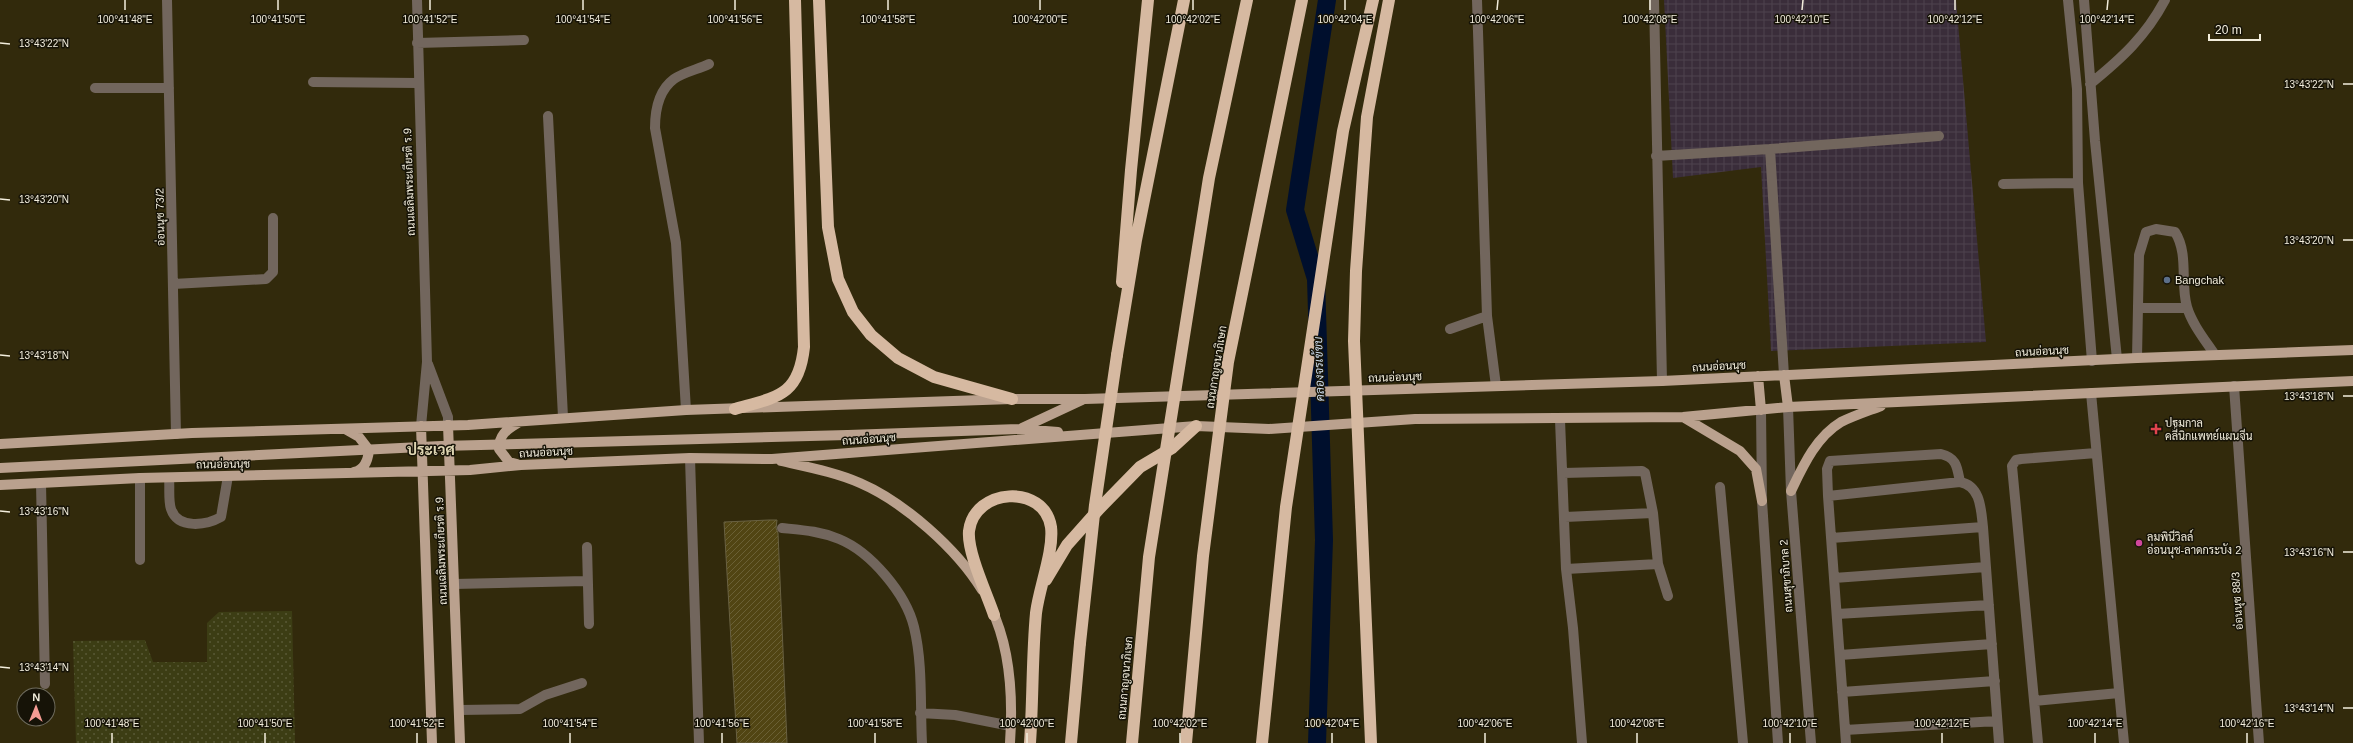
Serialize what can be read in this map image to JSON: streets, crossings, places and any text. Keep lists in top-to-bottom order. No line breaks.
{"streets":{"highway":["ถนนกาญจนาภิเษก"],"main road":["ถนนเฉลิมพระเกียรติ ร.9","ถนนอ่อนนุช"],"street":["อ่อนนุช 73/2","ถนนสุขาภิบาล 2","อ่อนนุช 88/3"]},"crossings":[["ถนนเฉลิมพระเกียรติ ร.9","ถนนอ่อนนุช"],["อ่อนนุช 73/2","ถนนอ่อนนุช"],["ถนนอ่อนนุช","ถนนสุขาภิบาล 2"],["ถนนอ่อนนุช","อ่อนนุช 88/3"]],"districts":["ประเวศ"],"water":["คลองจรเข้ขบ"],"places":{"other":["Bangchak","ลุมพินีวิลล์ อ่อนนุช-ลาดกระบัง 2"],"health":["ปฐมกาล คลีนิกแพทย์แผนจีน"]},"scale_bar":"20 m","north":"top","coordinates":["100°41'48\"E","100°41'50\"E","100°41'52\"E","100°41'54\"E","100°41'56\"E","100°41'58\"E","100°42'00\"E","100°42'02\"E","100°42'04\"E","100°42'06\"E","100°42'08\"E","100°42'10\"E","100°42'12\"E","100°42'14\"E","13°43'22\"N","13°43'20\"N","13°43'18\"N","13°43'16\"N","13°43'14\"N","100°42'16\"E"]}
